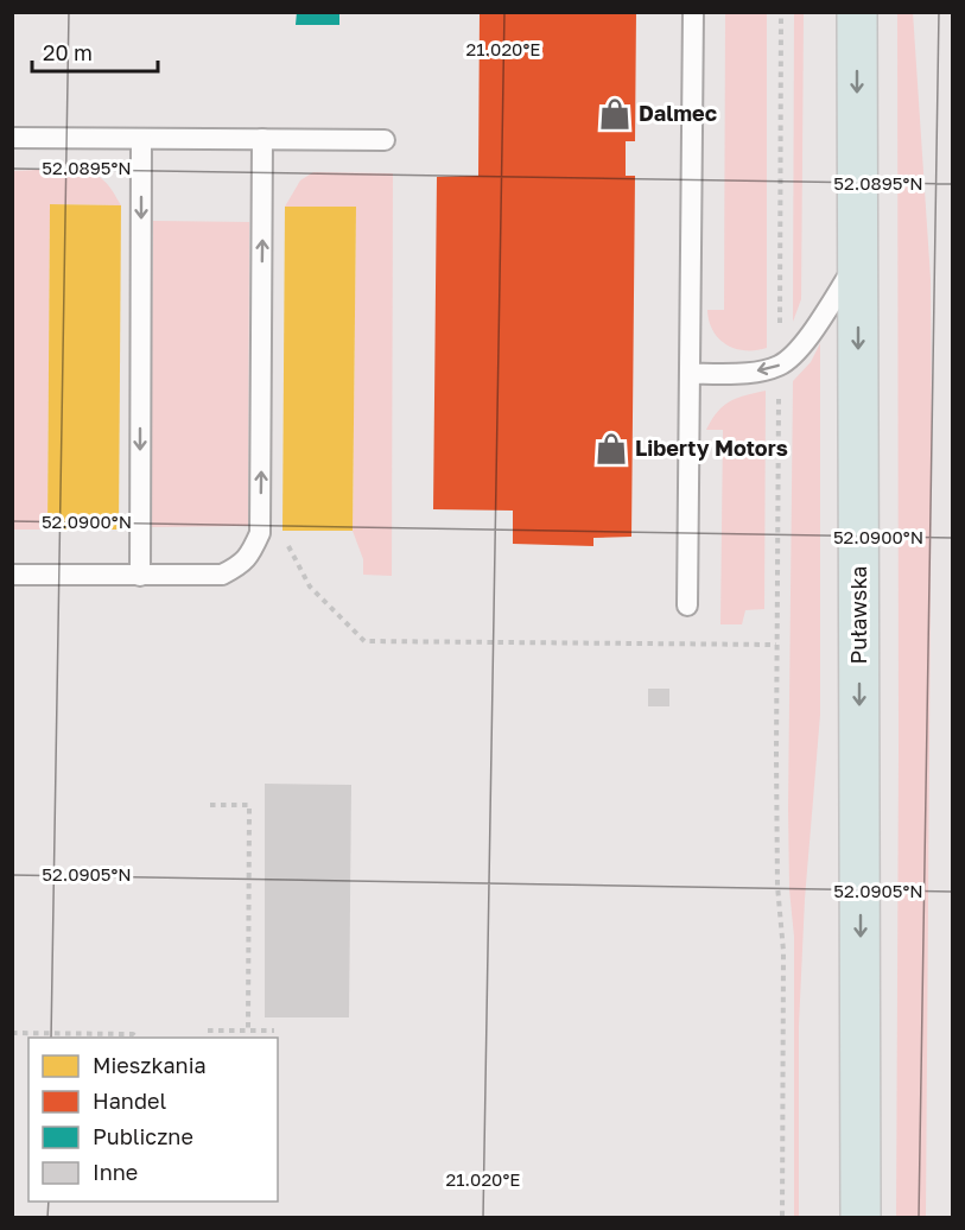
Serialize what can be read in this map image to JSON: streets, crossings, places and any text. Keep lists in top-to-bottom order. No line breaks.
{"streets":{"main road":["Puławska"]},"one_way":["Puławska"],"places":{"shop":["Dalmec","Liberty Motors"]},"legend":["Mieszkania","Handel","Publiczne","Inne"],"scale_bar":"20 m","coordinates":["21.020°E","52.0895°N","52.0900°N","52.0905°N"]}
